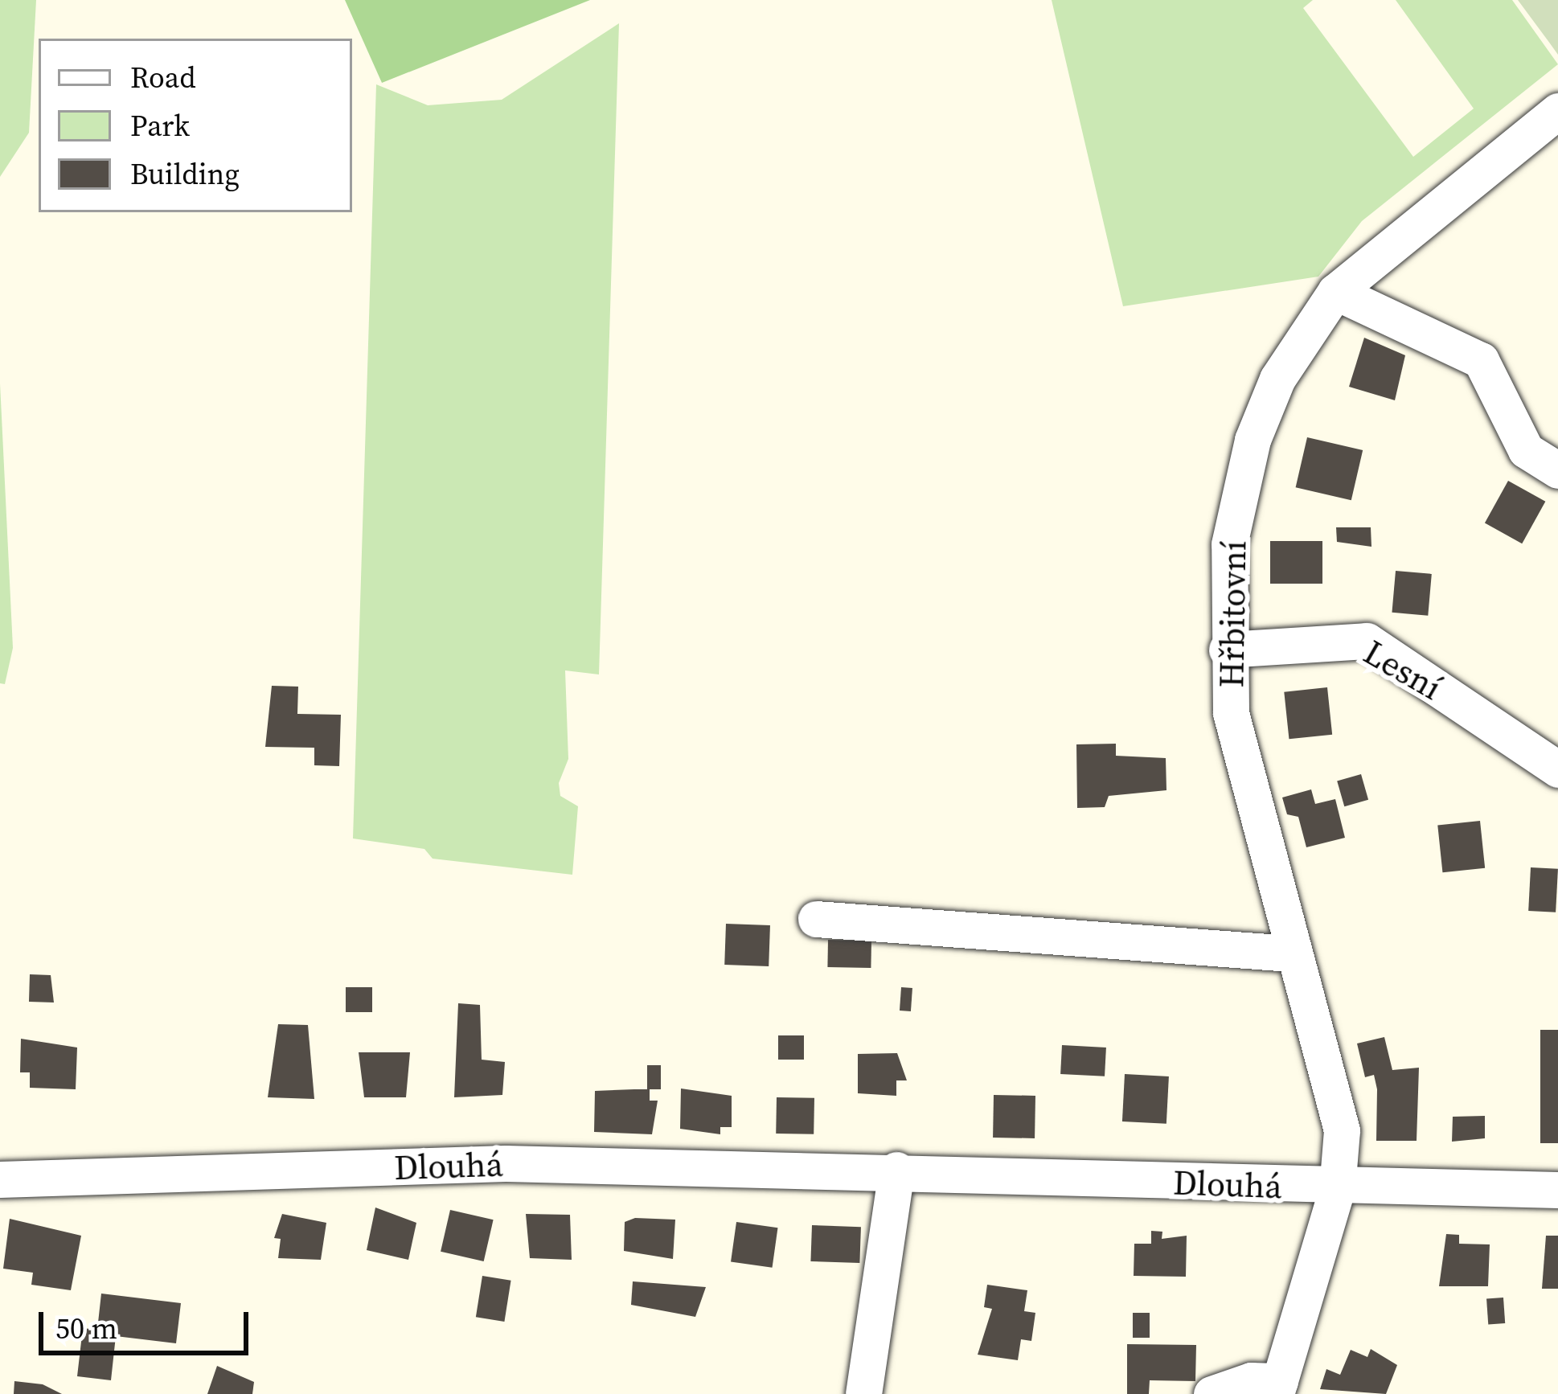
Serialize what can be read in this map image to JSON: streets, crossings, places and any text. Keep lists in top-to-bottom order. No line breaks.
{"streets":{"street":["Hřbitovní","Lesní","Dlouhá"]},"crossings":[["Hřbitovní","Lesní"],["Hřbitovní","Dlouhá"]],"legend":["Road","Park","Building"],"scale_bar":"50 m"}
